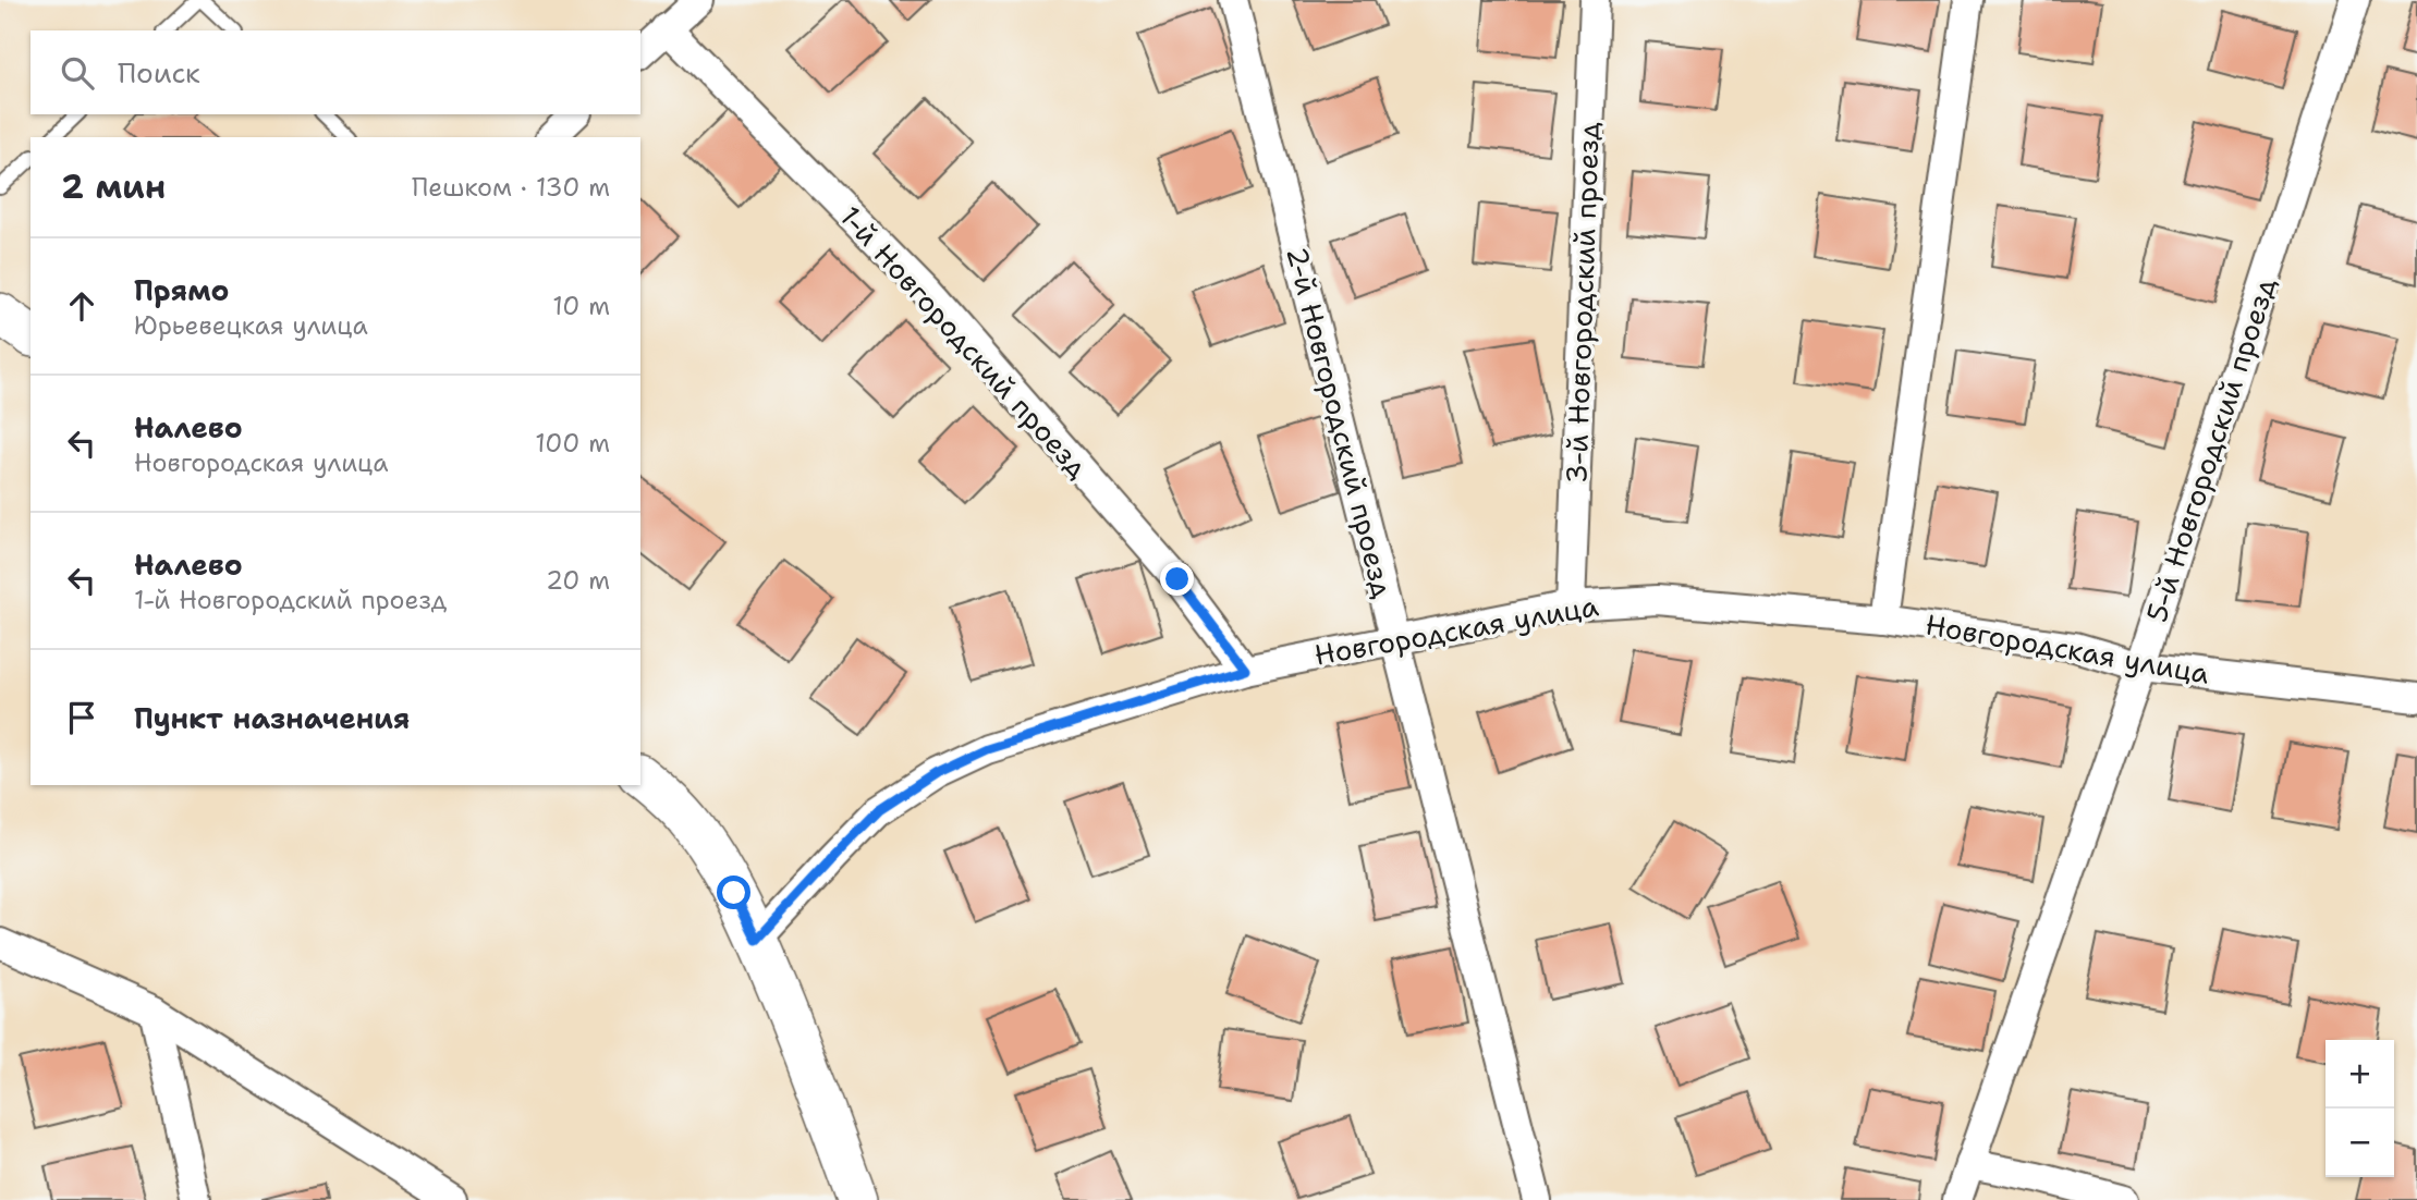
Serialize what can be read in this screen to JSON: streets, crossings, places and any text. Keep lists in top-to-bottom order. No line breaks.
{"streets":{"street":["3-й Новгородский проезд","1-й Новгородский проезд","2-й Новгородский проезд","5-й Новгородский проезд","Новгородская улица"]},"crossings":[["3-й Новгородский проезд","Новгородская улица"],["1-й Новгородский проезд","Новгородская улица"],["2-й Новгородский проезд","Новгородская улица"],["5-й Новгородский проезд","Новгородская улица"]],"page":{"search":"Поиск","heading":["2 мин","Пешком · 130 m"],"list":[["Прямо","Юрьевецкая улица","10 m"],["Налево","Новгородская улица","100 m"],["Налево","1-й Новгородский проезд","20 m"],"Пункт назначения"],"map_buttons":["+","−"]}}
